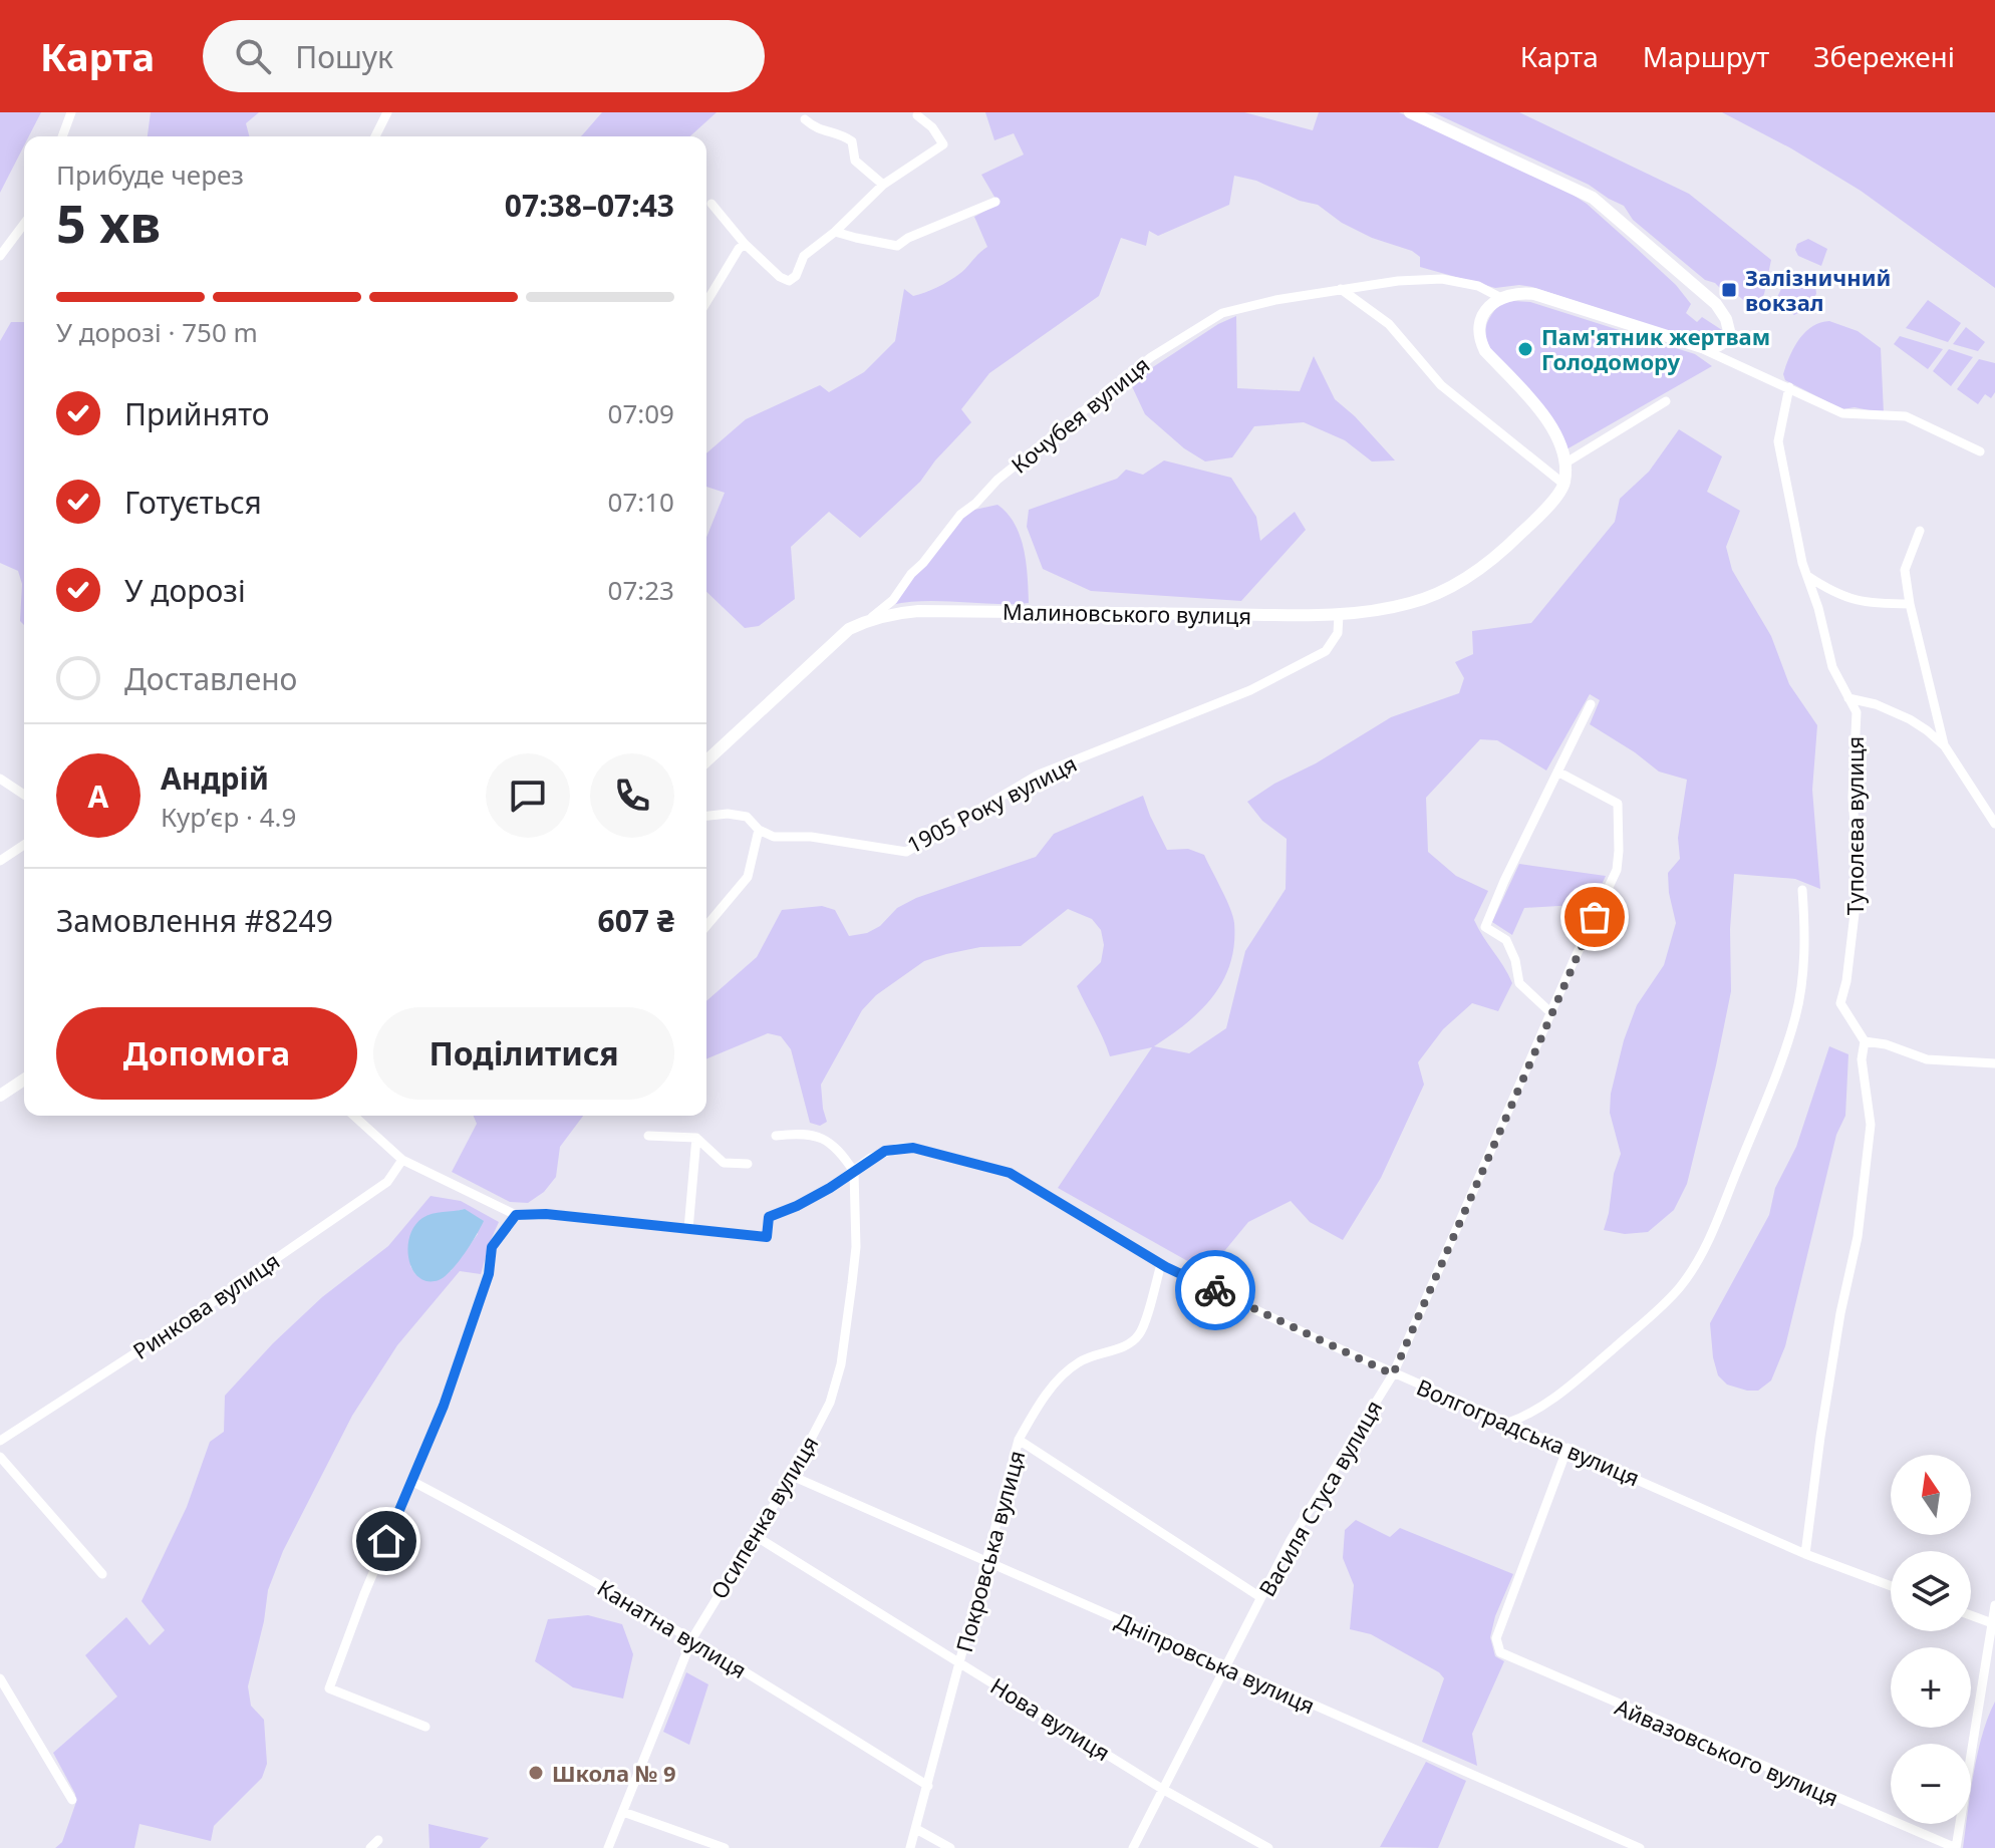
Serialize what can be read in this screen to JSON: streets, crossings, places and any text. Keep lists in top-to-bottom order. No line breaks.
{"streets":{"main road":["Малиновського вулиця"],"street":["Кочубея вулиця","1905 Року вулиця","Туполєва вулиця","Ринкова вулиця","Волгоградська вулиця","Василя Стуса вулиця","Осипенка вулиця","Покровська вулиця","Канатна вулиця","Дніпровська вулиця","Нова вулиця","Айвазовського вулиця"]},"crossings":[["Кочубея вулиця","Малиновського вулиця"],["Малиновського вулиця","1905 Року вулиця"],["Волгоградська вулиця","Василя Стуса вулиця"],["Волгоградська вулиця","Осипенка вулиця"],["Волгоградська вулиця","Покровська вулиця"],["Волгоградська вулиця","Айвазовського вулиця"],["Василя Стуса вулиця","Дніпровська вулиця"],["Василя Стуса вулиця","Нова вулиця"],["Осипенка вулиця","Канатна вулиця"],["Осипенка вулиця","Дніпровська вулиця"],["Осипенка вулиця","Нова вулиця"],["Покровська вулиця","Канатна вулиця"],["Покровська вулиця","Дніпровська вулиця"],["Покровська вулиця","Нова вулиця"]],"places":{"transit":["Залізничний вокзал"],"other":["Пам'ятник жертвам Голодомору","Школа № 9"]},"north":"top","page":{"header":"Карта","search":"Пошук","nav":["Карта","Маршрут","Збережені"],"heading":["5 хв","Прибуде через","07:38–07:43"],"panel":["Андрій","Кур’єр · 4.9","Замовлення #8249","607 ₴"],"bar":"У дорозі · 750 m","list":[["Прийнято","07:09"],["Готується","07:10"],["У дорозі","07:23"],"Доставлено"],"round":"А","buttons":["Допомога","Поділитися"],"map_buttons":["+","−"]}}
